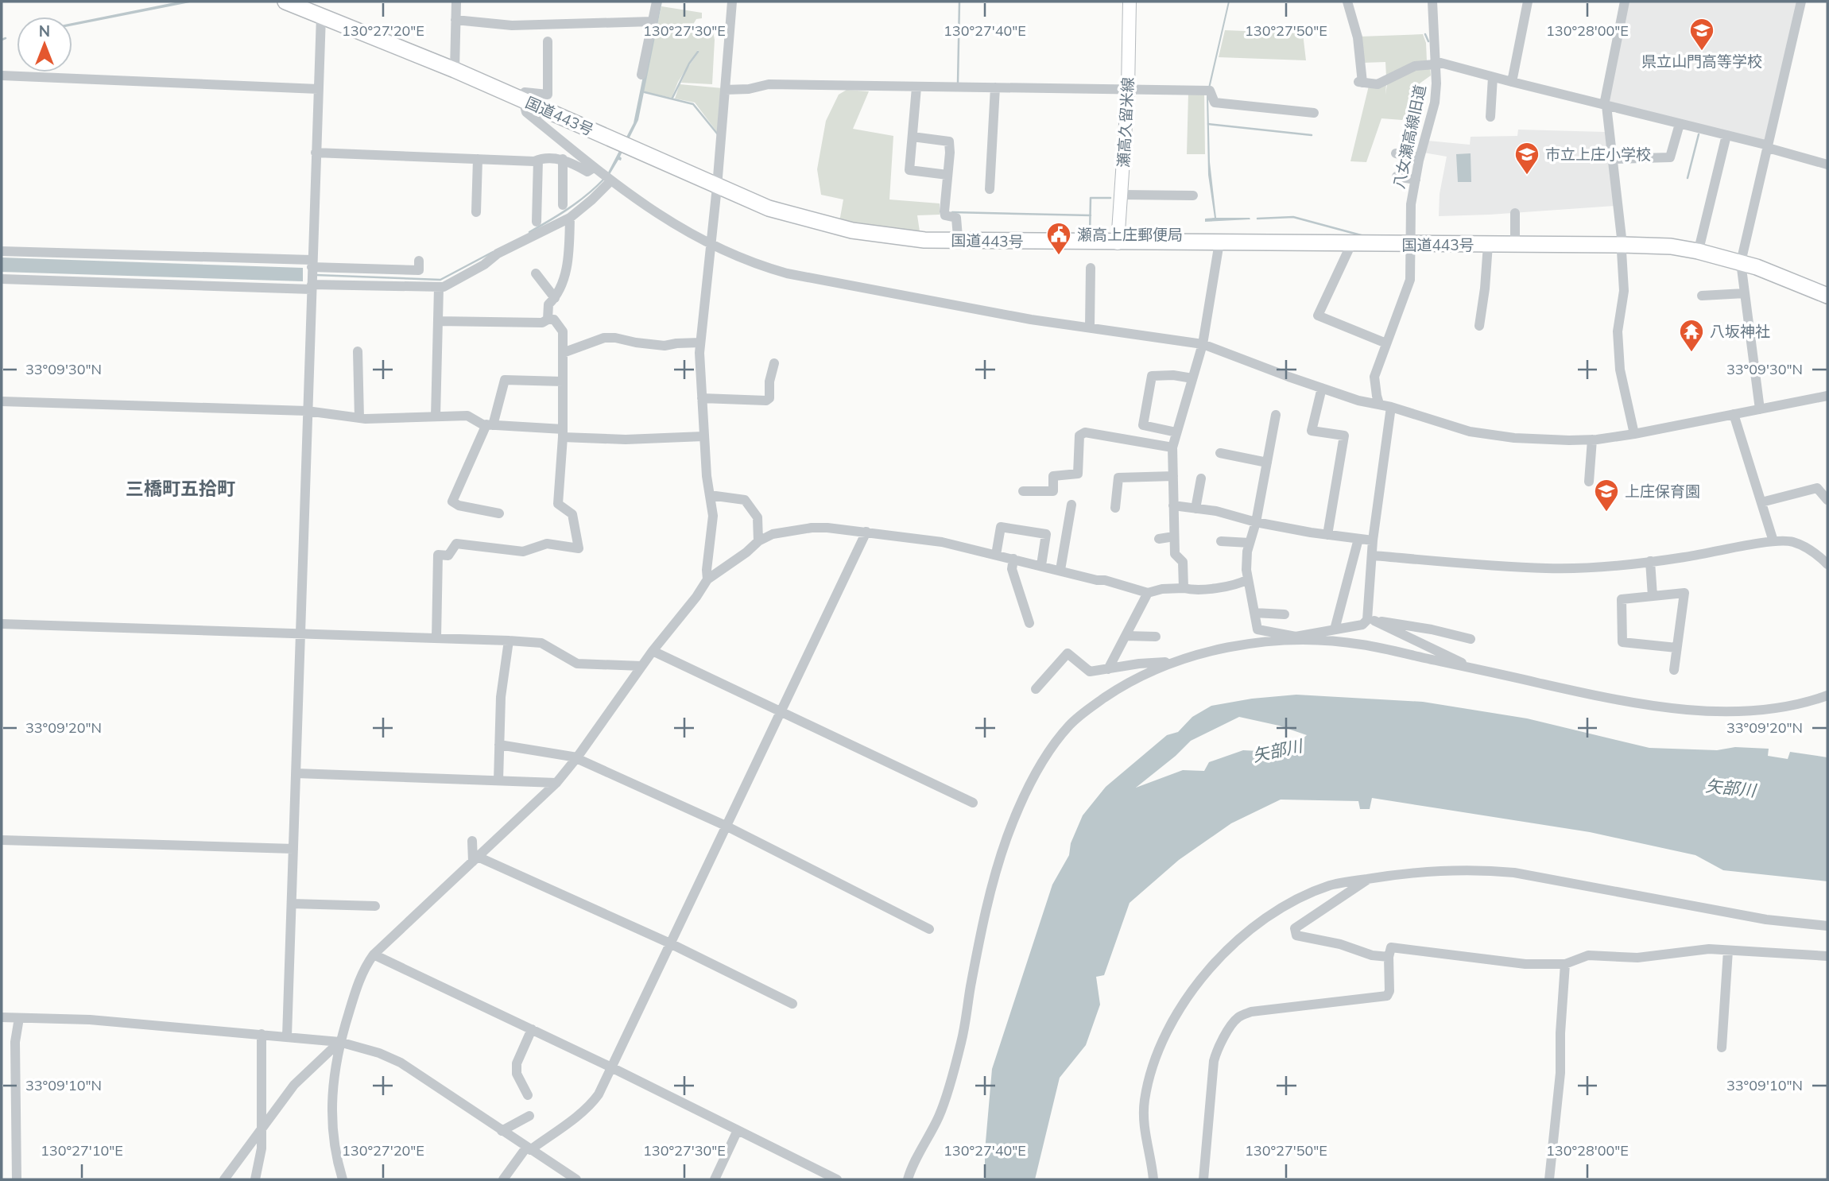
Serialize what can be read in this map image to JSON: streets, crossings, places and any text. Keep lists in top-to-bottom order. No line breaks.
{"streets":{"highway":["国道443号"],"main road":["瀬高久留米線"],"street":["八女瀬高線旧道"]},"crossings":[["国道443号","瀬高久留米線"],["国道443号","八女瀬高線旧道"]],"districts":["三橋町五拾町"],"water":["矢部川"],"places":{"school or university":["県立山門高等学校","市立上庄小学校","上庄保育園"],"public building":["瀬高上庄郵便局"],"temple":["八坂神社"]},"north":"top","coordinates":["130°27'20\"E","130°27'30\"E","130°27'40\"E","130°27'50\"E","130°28'00\"E","33°09'30\"N","33°09'20\"N","33°09'10\"N","130°27'10\"E"]}
